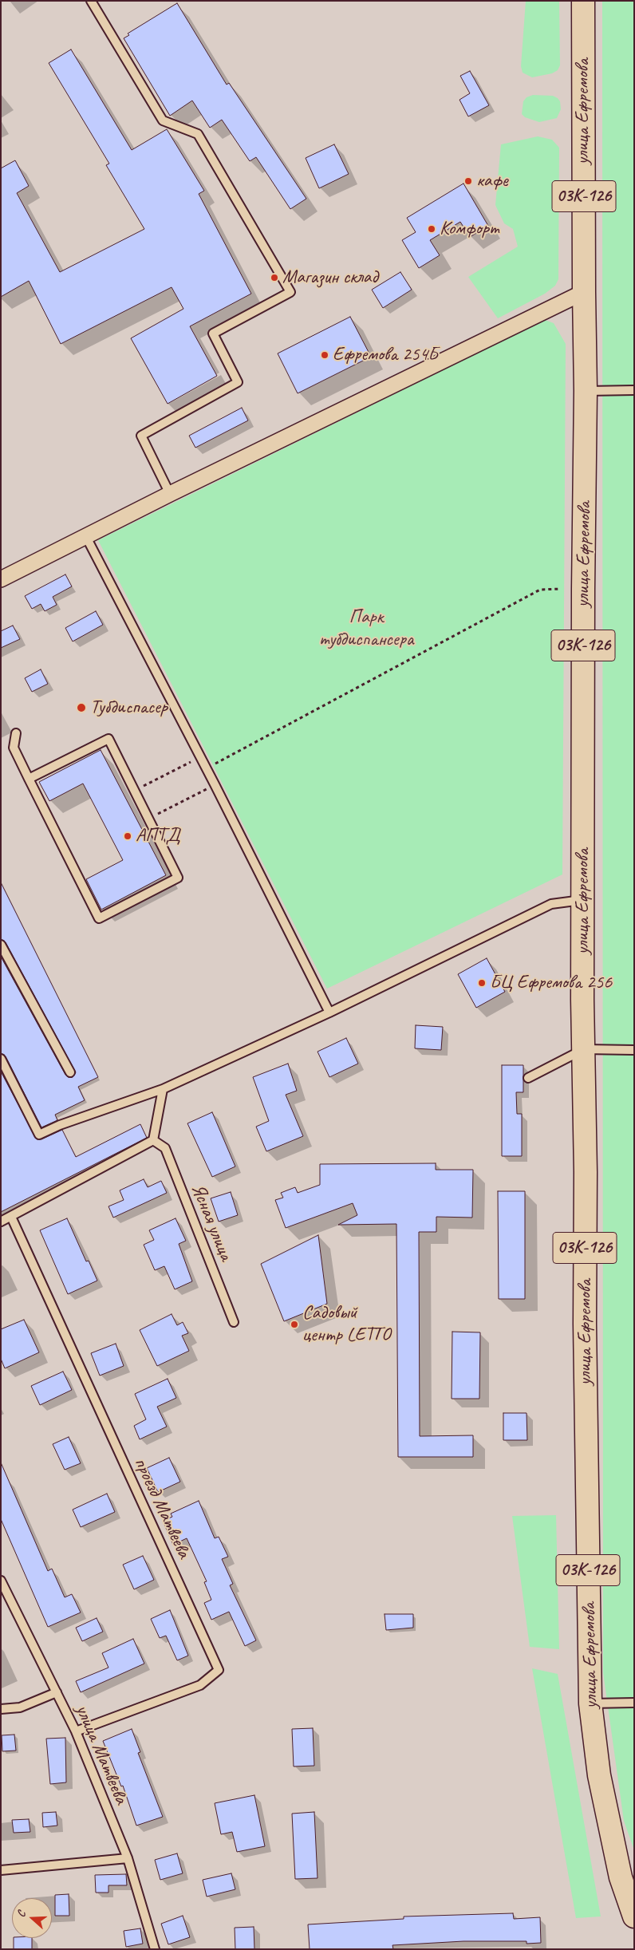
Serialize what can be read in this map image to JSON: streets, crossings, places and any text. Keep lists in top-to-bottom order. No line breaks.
{"streets":{"main road":["улица Ефремова","03К-126"],"lane":["Ясная улица","проезд Матвеева","улица Матвеева"]},"crossings":[["проезд Матвеева","улица Матвеева"]],"parks":["Парк тубдиспансера"],"places":["кафе","Комфорт","Магазин склад","Ефремова 254Б","Тубдиспасер","АПТД","БЦ Ефремова 256","Садовый центр LETTO"],"north":"left"}
